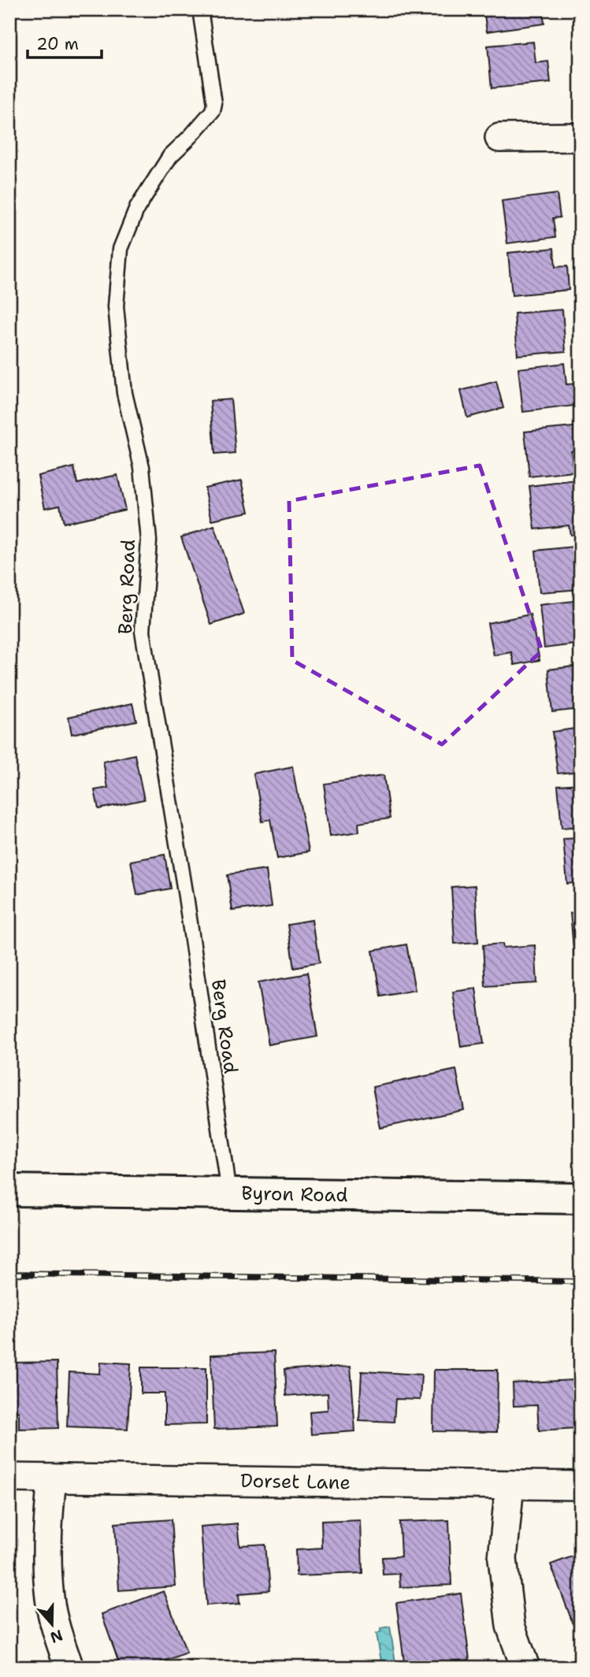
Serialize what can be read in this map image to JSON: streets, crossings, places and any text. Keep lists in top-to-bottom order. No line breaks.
{"streets":{"main road":["Byron Road"],"street":["Dorset Lane"],"lane":["Berg Road"]},"crossings":[["Berg Road","Byron Road"]],"scale_bar":"20 m","north":"bottom"}
